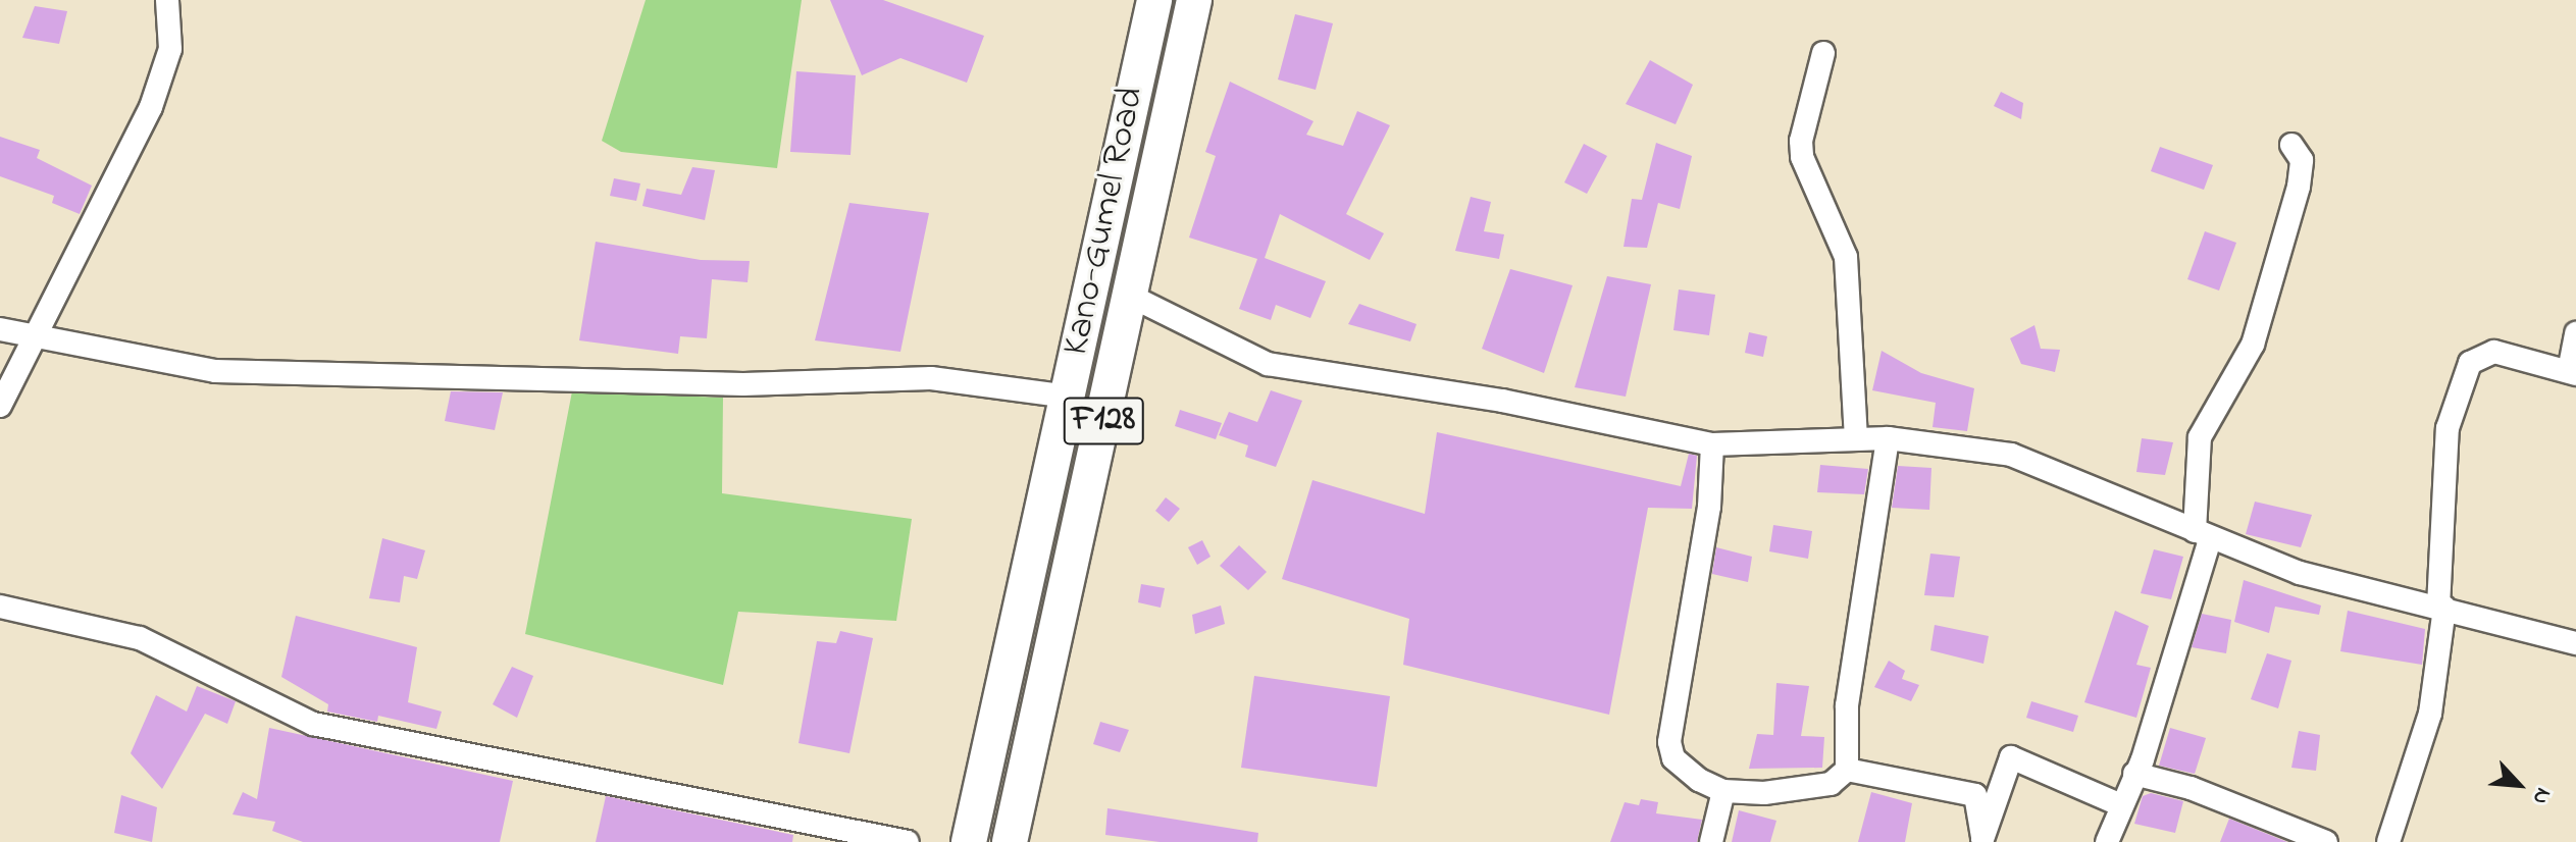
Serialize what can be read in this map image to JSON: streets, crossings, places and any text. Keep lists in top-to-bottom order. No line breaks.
{"streets":{"main road":["Kano-Gumel Road","F128"]},"north":"bottom right"}
